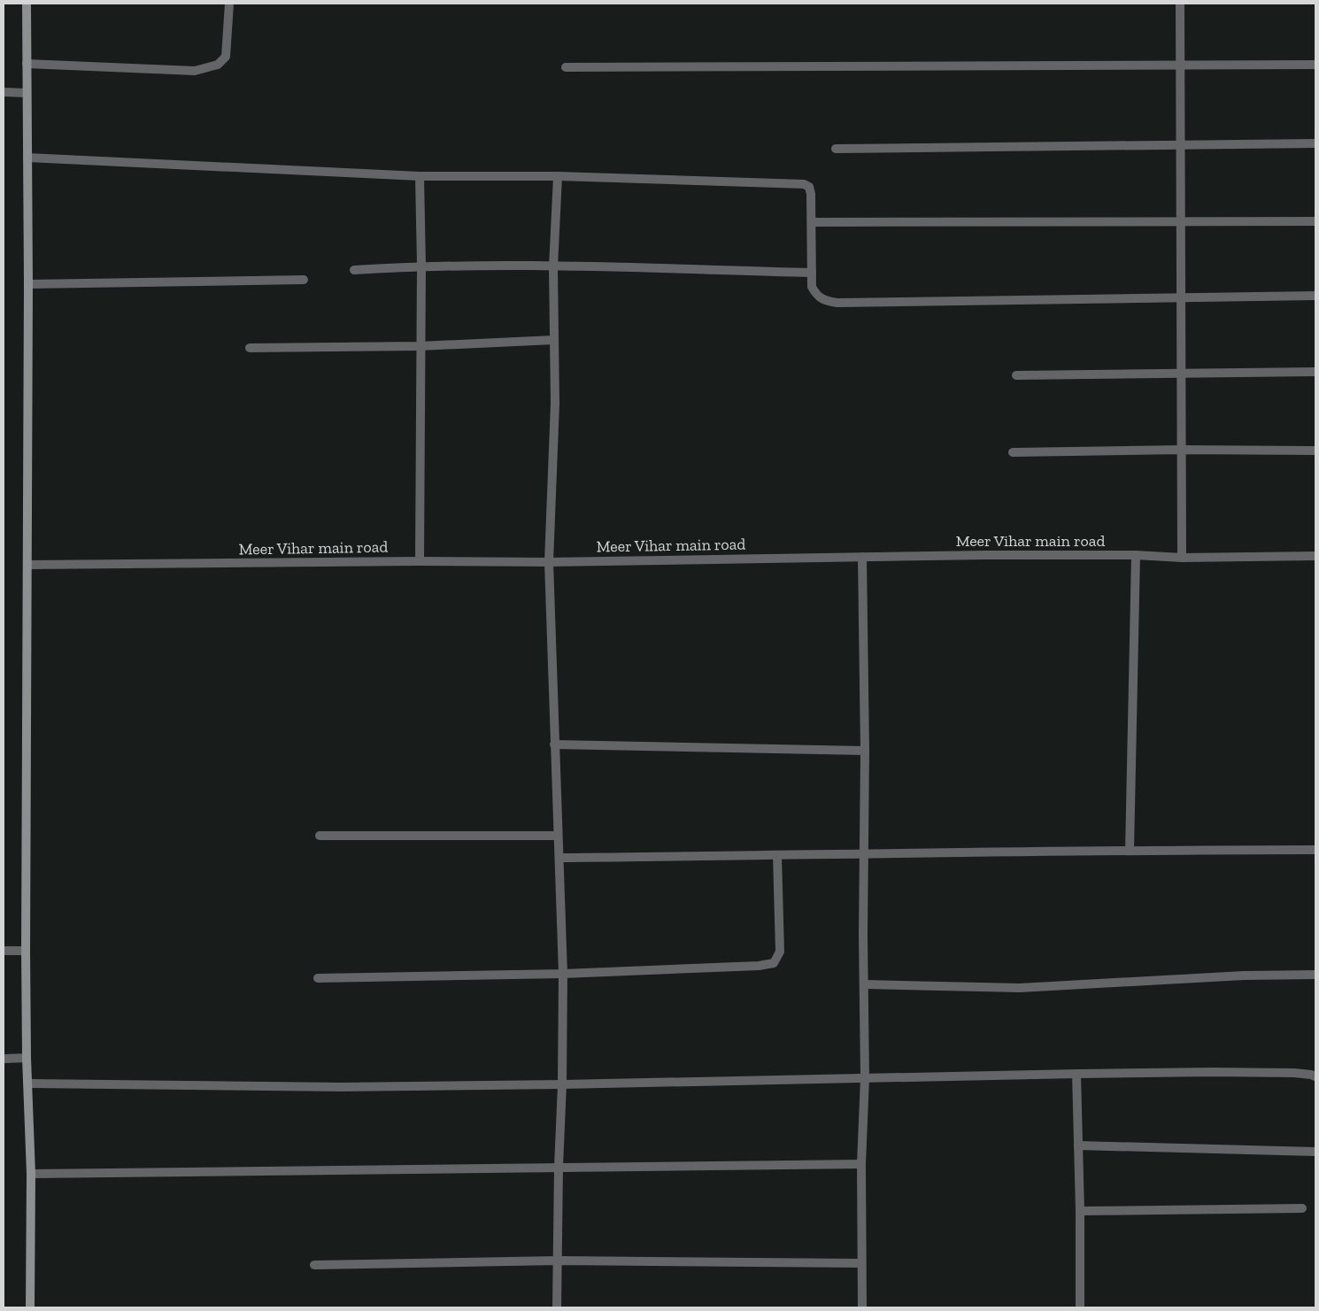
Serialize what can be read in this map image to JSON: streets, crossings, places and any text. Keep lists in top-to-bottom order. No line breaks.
{"streets":{"street":["Meer Vihar main road"]}}
